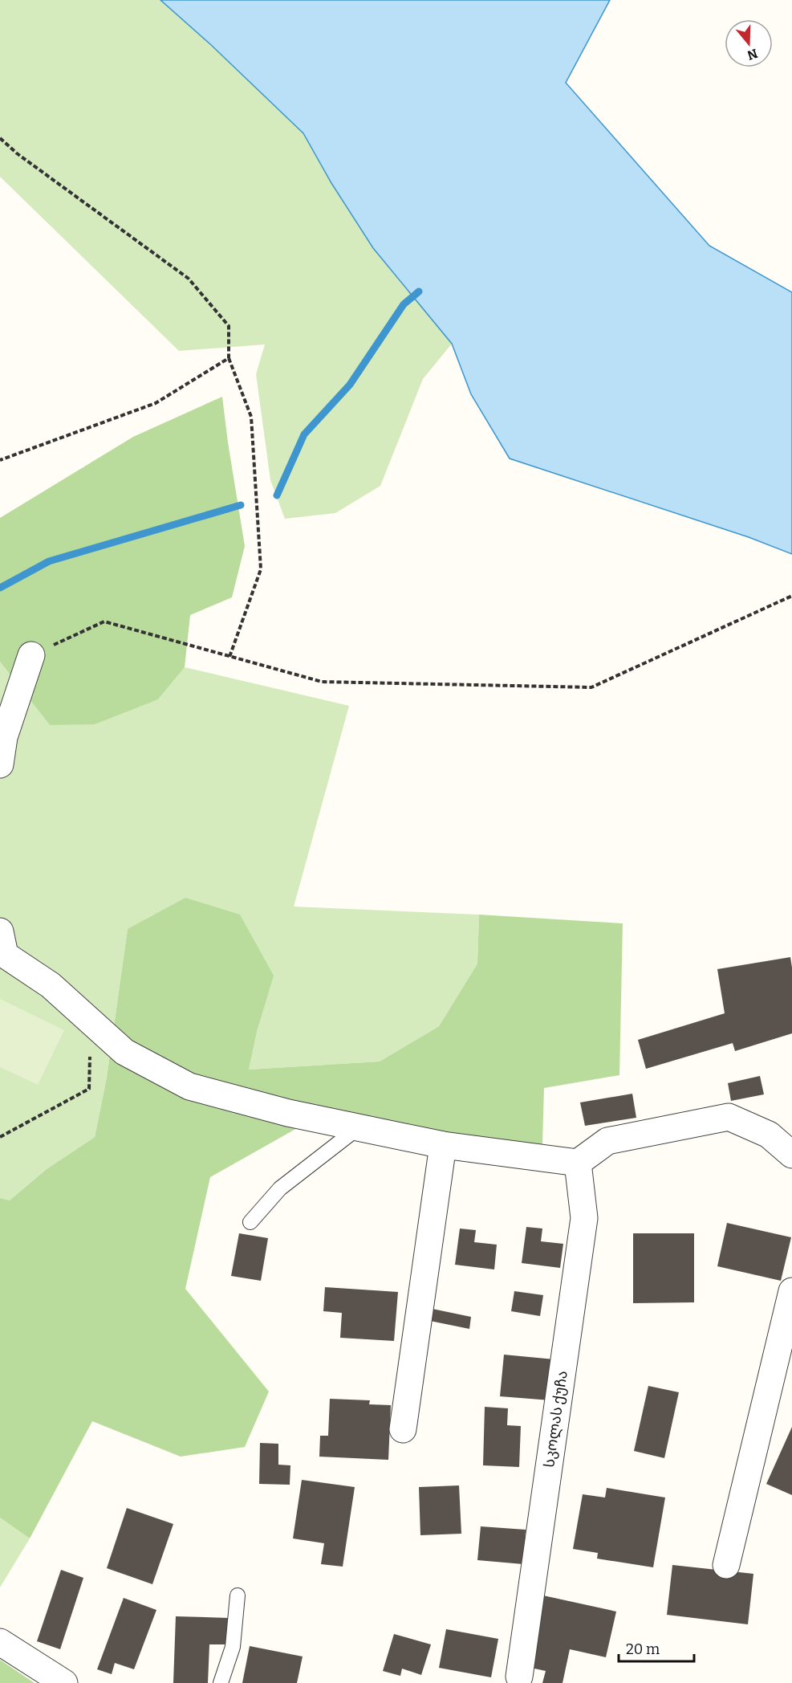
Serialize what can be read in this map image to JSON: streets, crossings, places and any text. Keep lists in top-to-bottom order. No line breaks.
{"streets":{"street":["სკოლას ქუჩა"]},"scale_bar":"20 m","north":"bottom"}
